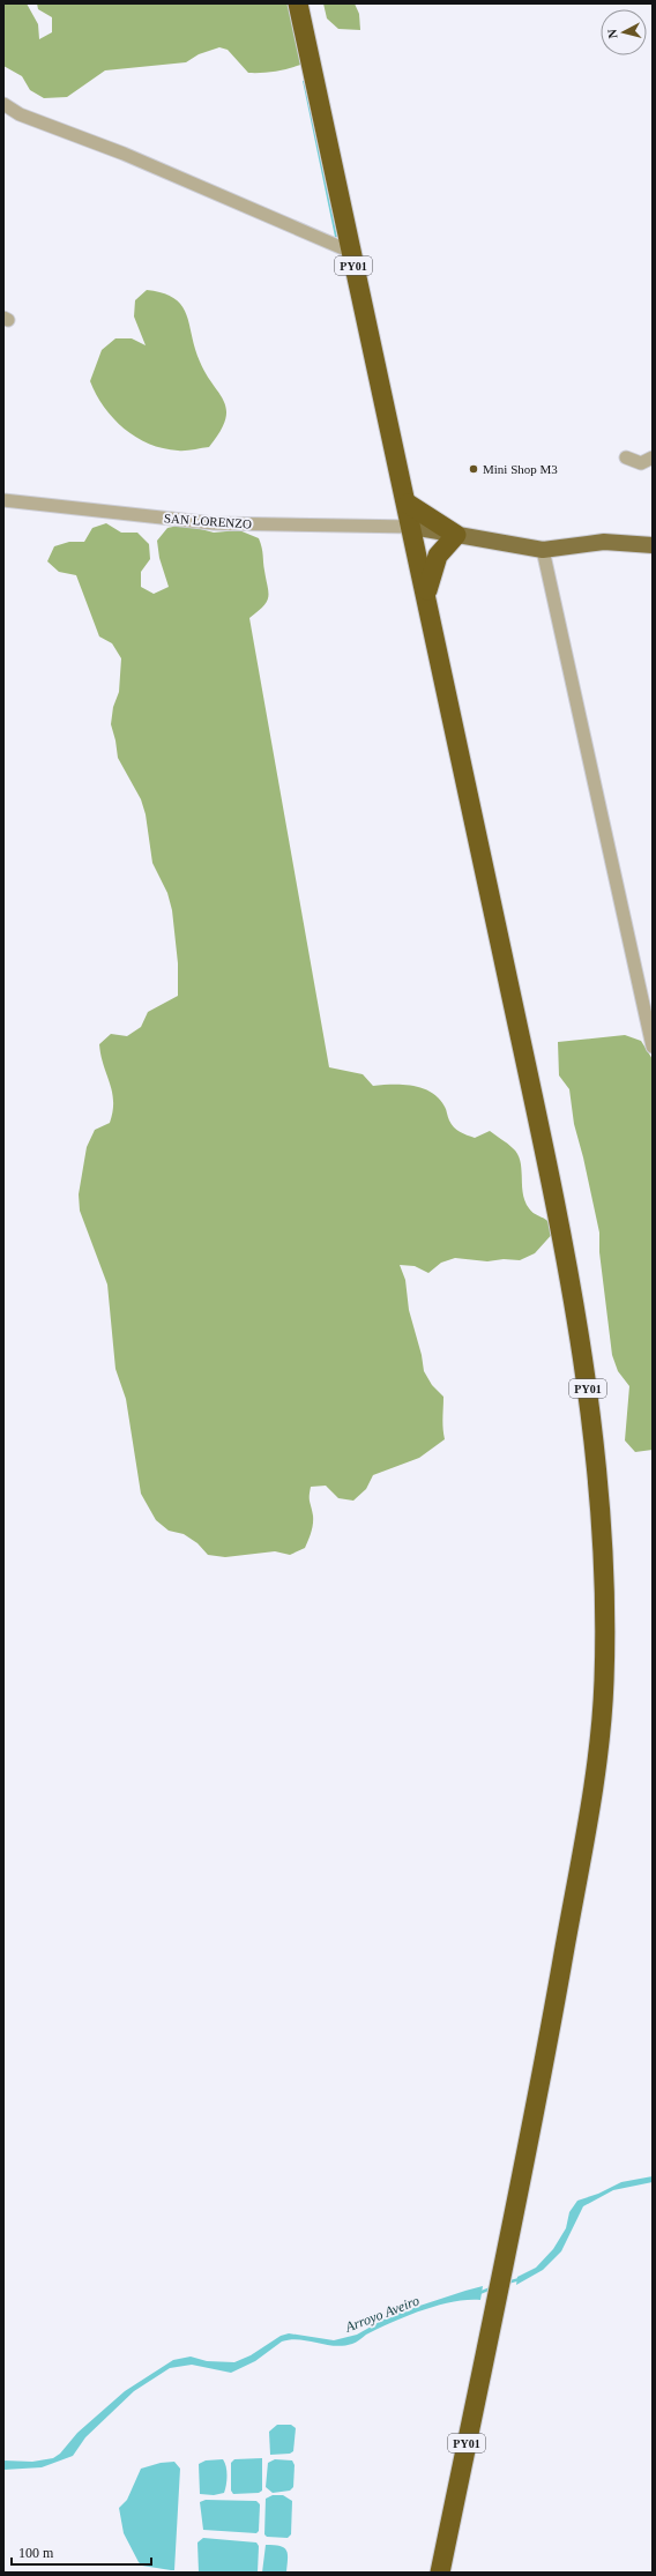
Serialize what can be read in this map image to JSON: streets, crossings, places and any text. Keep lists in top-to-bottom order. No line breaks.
{"streets":{"highway":["PY01"],"street":["SAN LORENZO"]},"crossings":[["PY01","SAN LORENZO"]],"water":["Arroyo Aveiro"],"places":["Mini Shop M3"],"scale_bar":"100 m","north":"left"}
